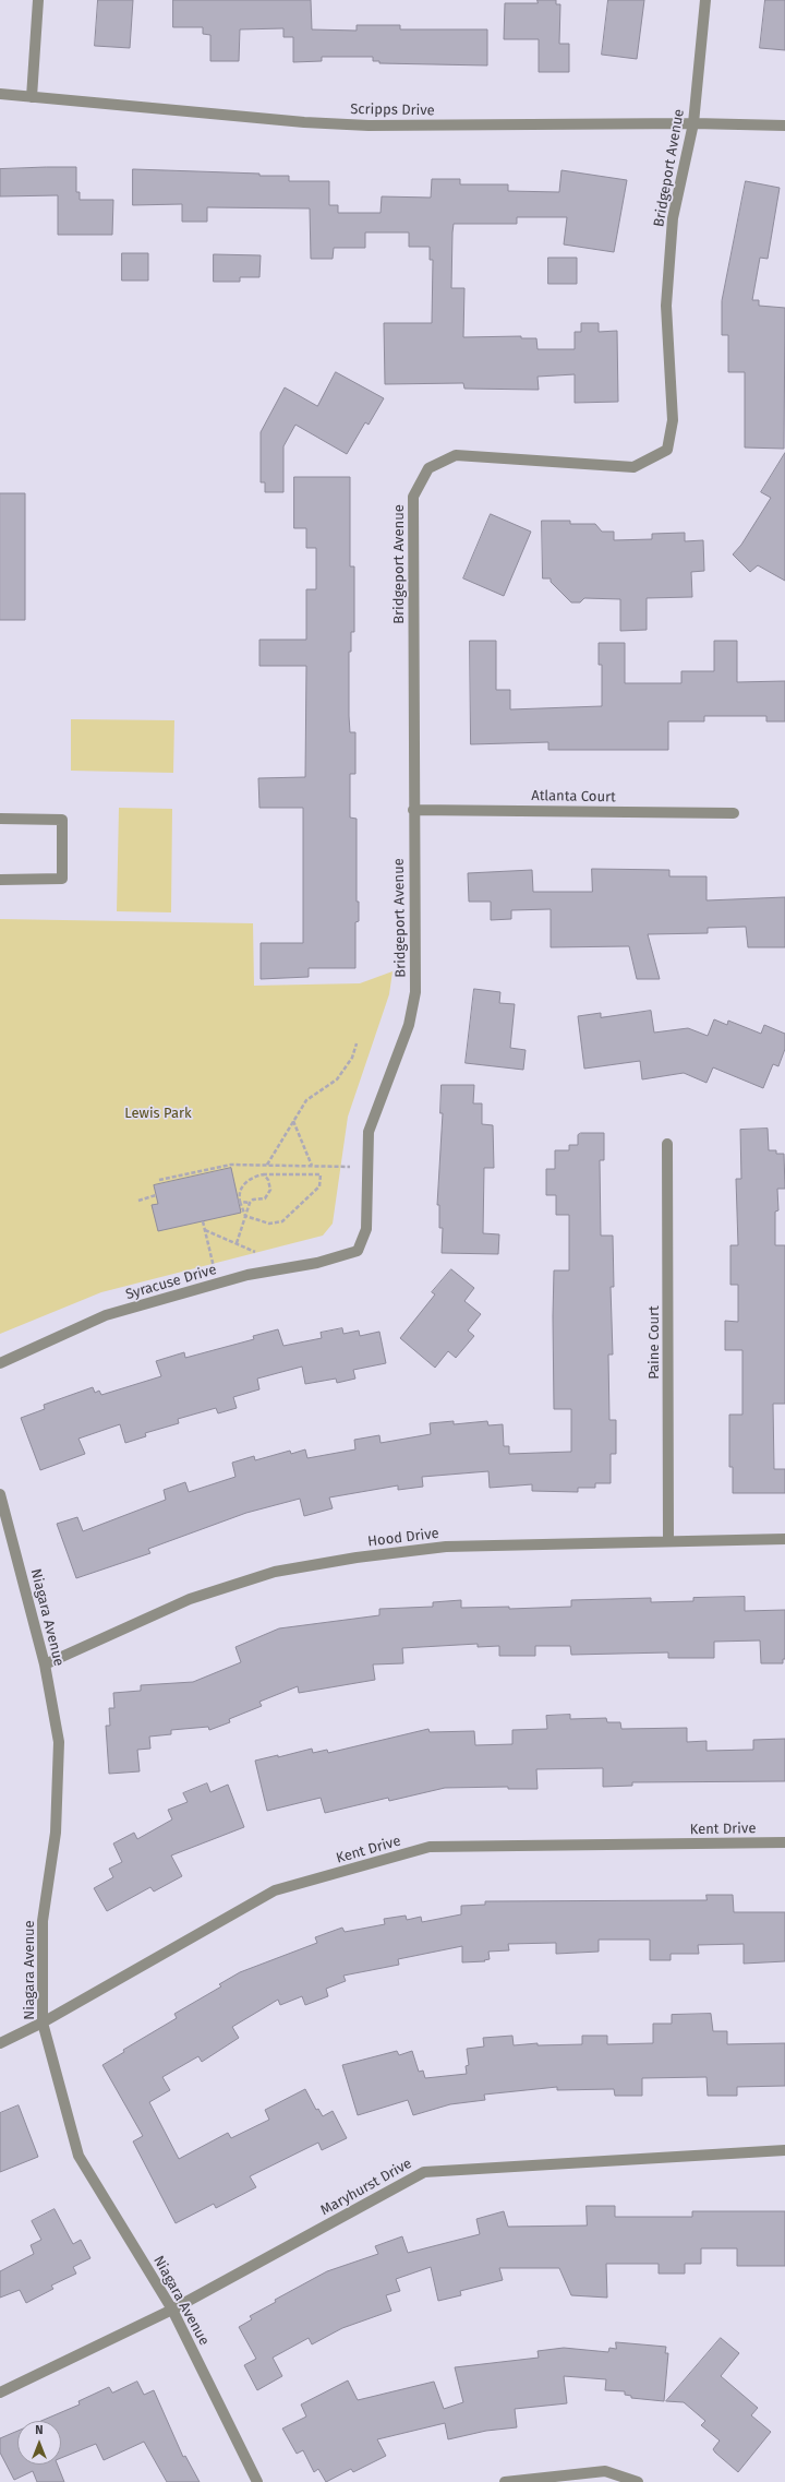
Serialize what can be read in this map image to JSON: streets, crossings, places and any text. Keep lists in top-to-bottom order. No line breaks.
{"streets":{"street":["Scripps Drive","Bridgeport Avenue","Atlanta Court","Syracuse Drive","Paine Court","Hood Drive","Niagara Avenue","Kent Drive","Maryhurst Drive"]},"crossings":[["Scripps Drive","Bridgeport Avenue"],["Bridgeport Avenue","Atlanta Court"],["Bridgeport Avenue","Syracuse Drive"],["Paine Court","Hood Drive"],["Hood Drive","Niagara Avenue"],["Niagara Avenue","Kent Drive"],["Niagara Avenue","Maryhurst Drive"]],"parks":["Lewis Park"],"north":"top"}
